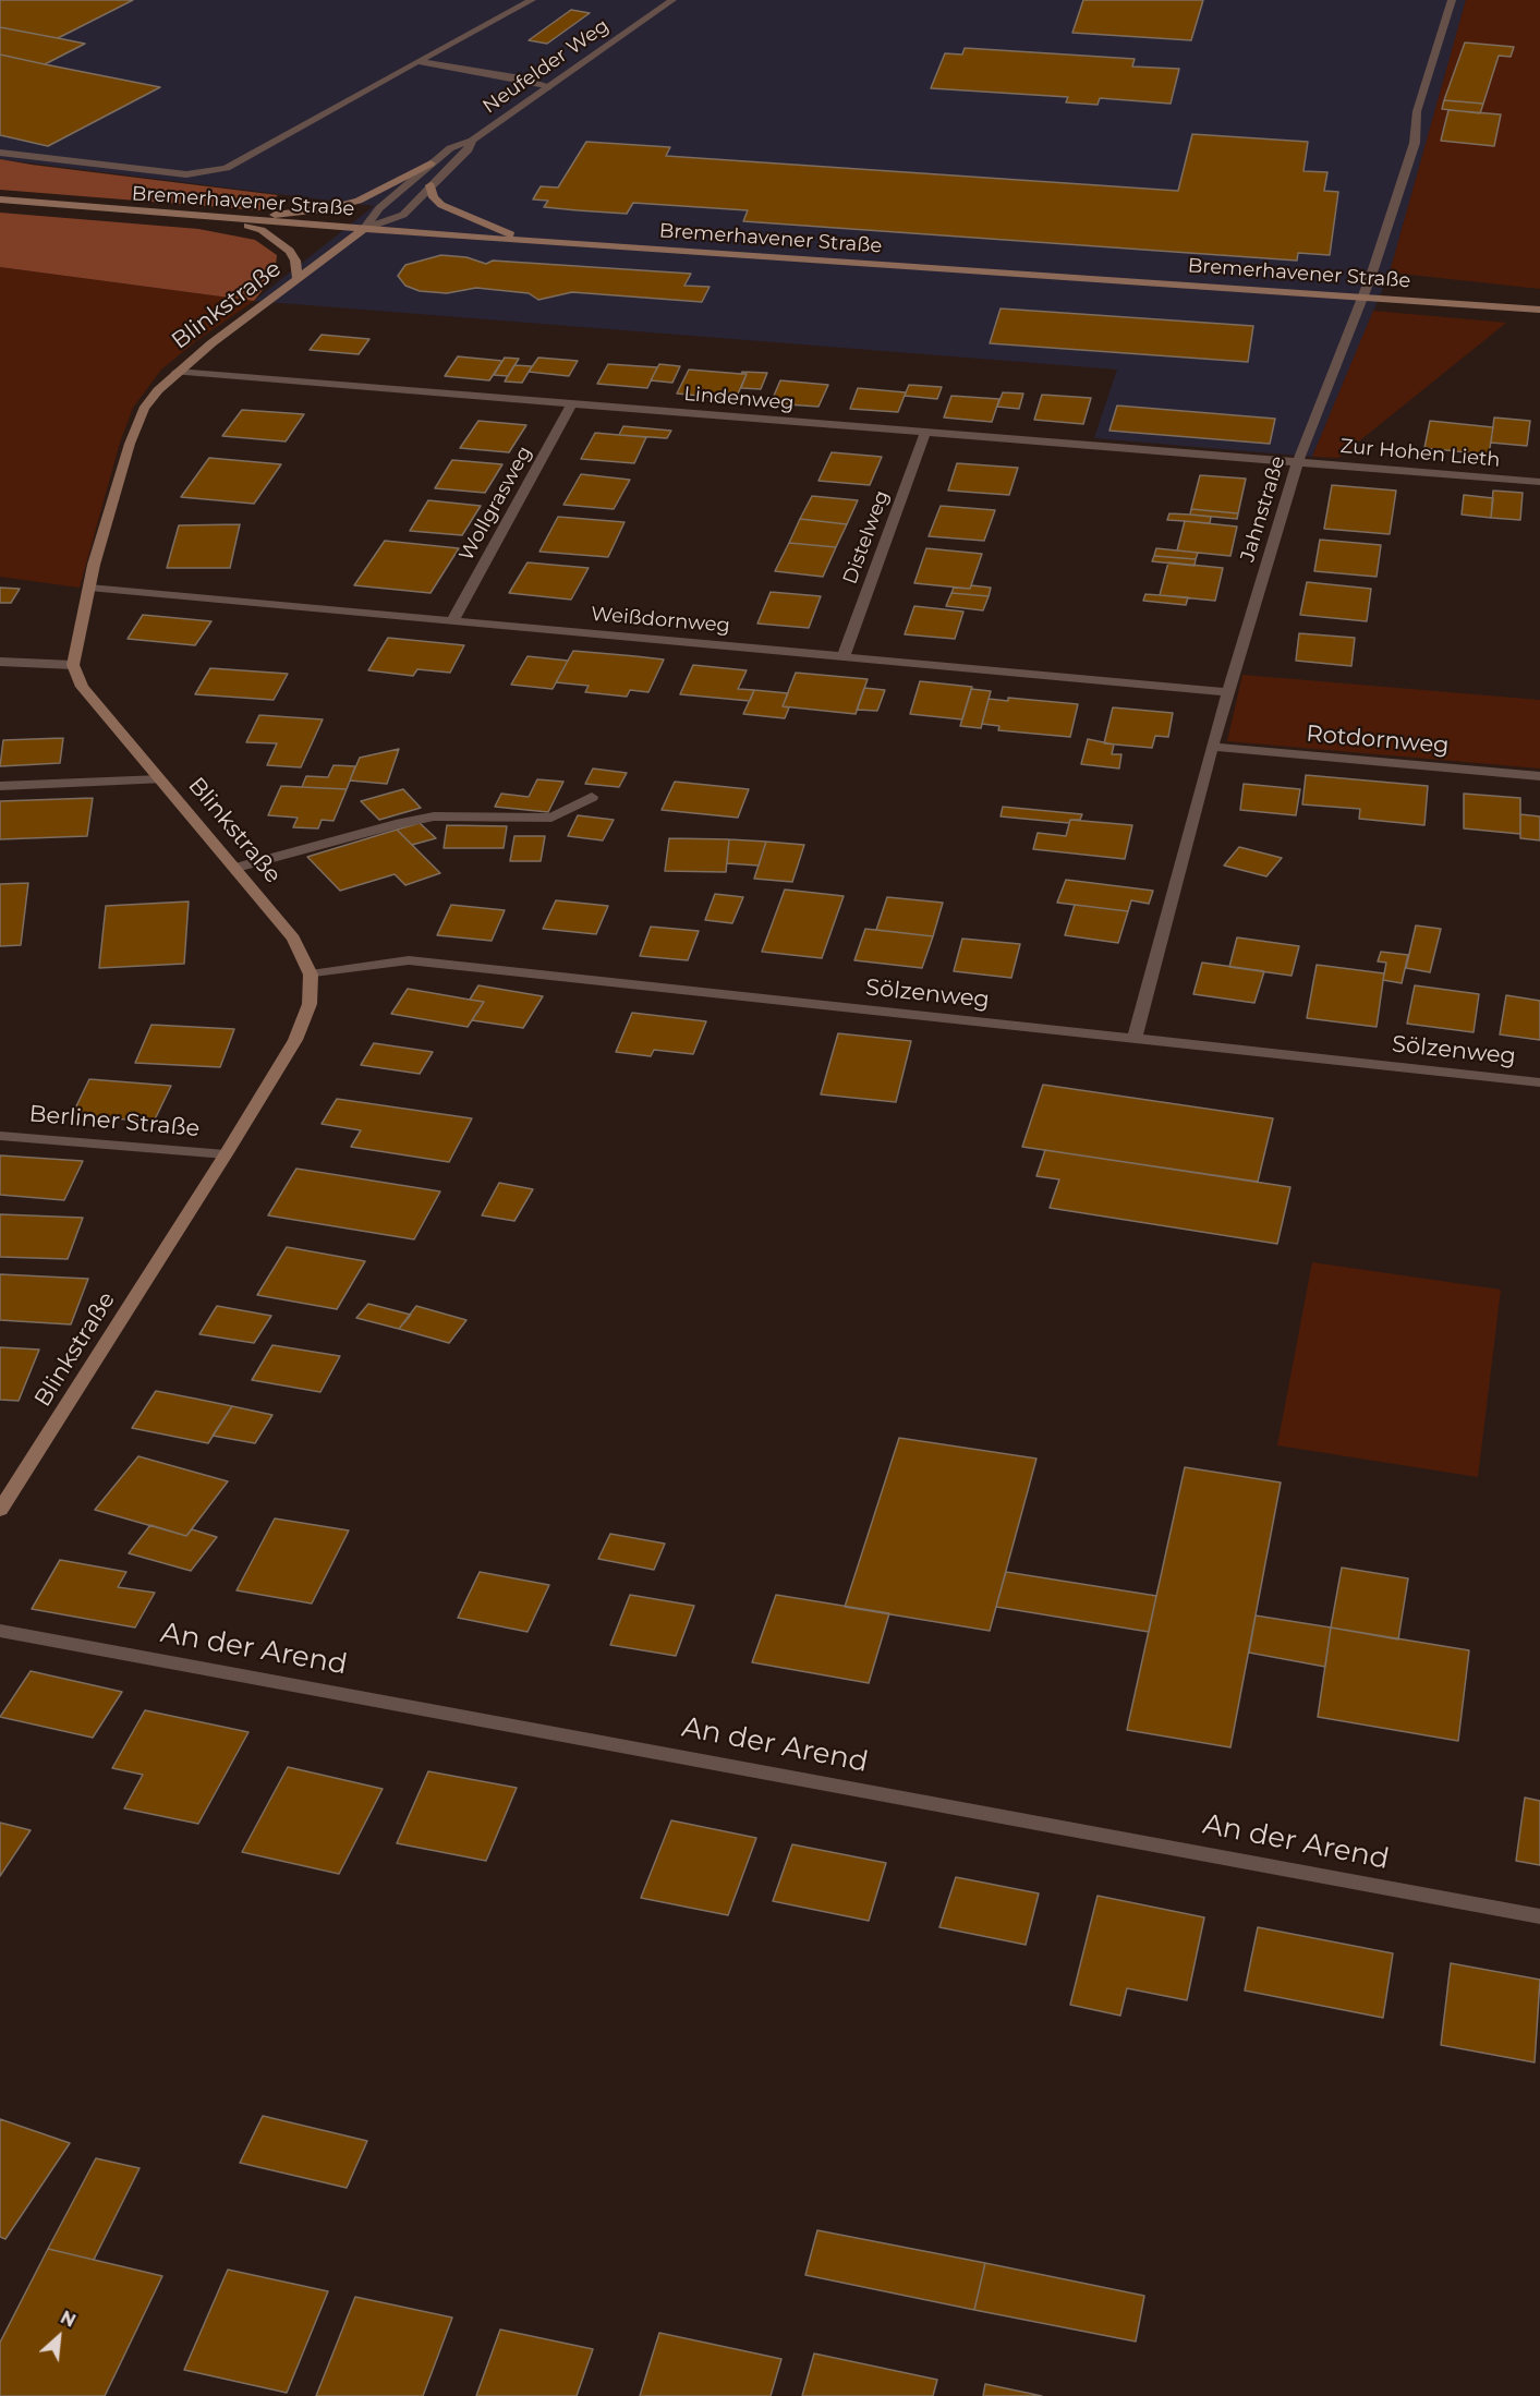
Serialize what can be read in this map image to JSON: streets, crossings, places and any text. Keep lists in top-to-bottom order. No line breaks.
{"streets":{"street":["Neufelder Weg","Bremerhavener Straße","Blinkstraße","Lindenweg","Zur Hohen Lieth","Wollgrasweg","Jahnstraße","Distelweg","Weißdornweg","Rotdornweg","Sölzenweg","Berliner Straße","An der Arend"]},"crossings":[["Neufelder Weg","Bremerhavener Straße"],["Neufelder Weg","Blinkstraße"],["Bremerhavener Straße","Blinkstraße"],["Bremerhavener Straße","Jahnstraße"],["Blinkstraße","Lindenweg"],["Blinkstraße","Weißdornweg"],["Blinkstraße","Sölzenweg"],["Blinkstraße","Berliner Straße"],["Lindenweg","Zur Hohen Lieth"],["Lindenweg","Wollgrasweg"],["Lindenweg","Jahnstraße"],["Lindenweg","Distelweg"],["Zur Hohen Lieth","Jahnstraße"],["Wollgrasweg","Weißdornweg"],["Jahnstraße","Weißdornweg"],["Jahnstraße","Rotdornweg"],["Jahnstraße","Sölzenweg"],["Distelweg","Weißdornweg"]],"north":"top right"}
